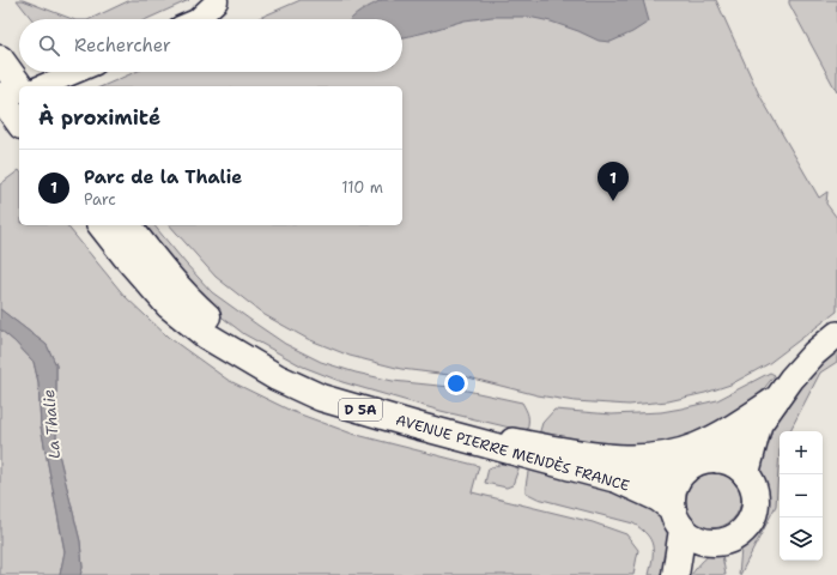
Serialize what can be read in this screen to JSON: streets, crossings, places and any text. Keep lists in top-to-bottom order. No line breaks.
{"streets":{"main road":["D 5A","AVENUE PIERRE MENDÈS FRANCE"]},"water":["La Thalie"],"page":{"search":"Rechercher","heading":"À proximité","list":[{"mark":"1","name":"Parc de la Thalie","note":"Parc","value":"110 m"}],"pins":"1","map_buttons":["+","−"]}}
